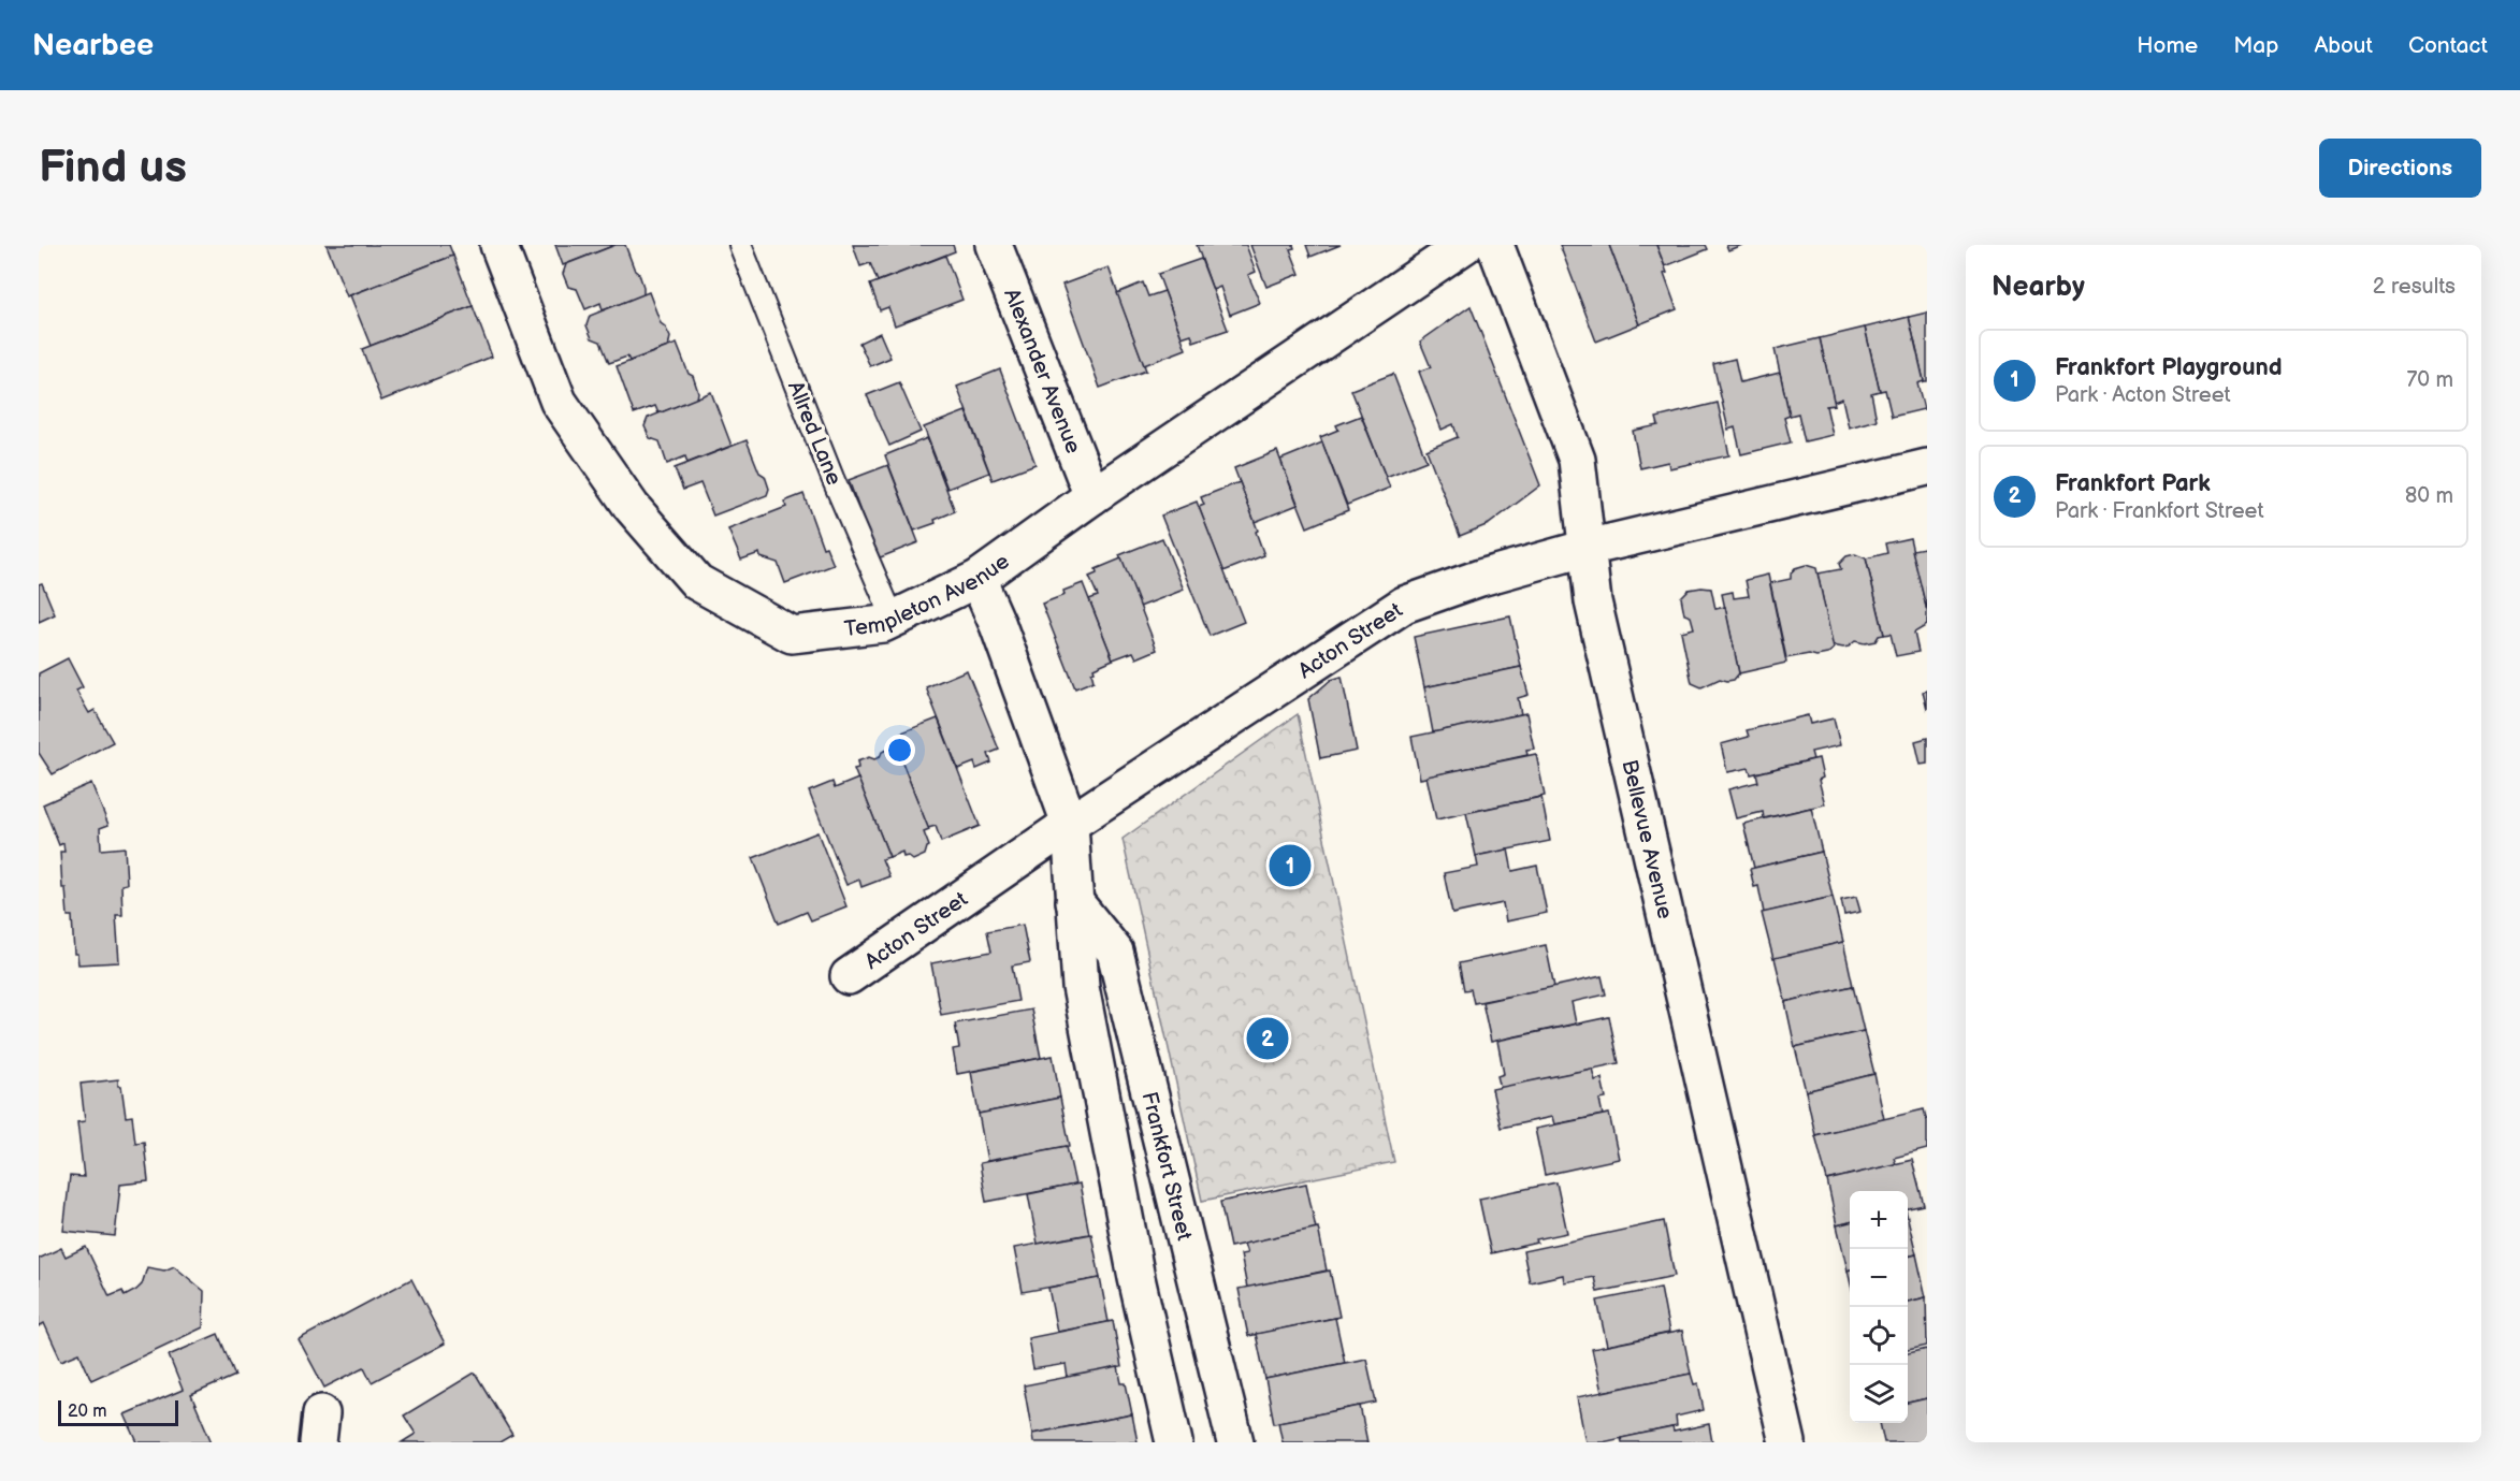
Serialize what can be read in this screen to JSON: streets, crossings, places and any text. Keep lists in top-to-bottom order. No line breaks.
{"streets":{"street":["Alexander Avenue","Templeton Avenue","Acton Street","Bellevue Avenue","Frankfort Street"],"lane":["Allred Lane"]},"crossings":[["Alexander Avenue","Templeton Avenue"],["Allred Lane","Templeton Avenue"],["Acton Street","Bellevue Avenue"]],"scale_bar":"20 m","page":{"header":"Nearbee","nav":["Home","Map","About","Contact"],"buttons":"Directions","title":"Find us","heading":["Nearby","2 results"],"list":[{"mark":"1","name":"Frankfort Playground","note":"Park · Acton Street","value":"70 m"},{"mark":"2","name":"Frankfort Park","note":"Park · Frankfort Street","value":"80 m"}],"pins":["1","2"],"map_buttons":["+","−"],"scale":"20 m"}}
